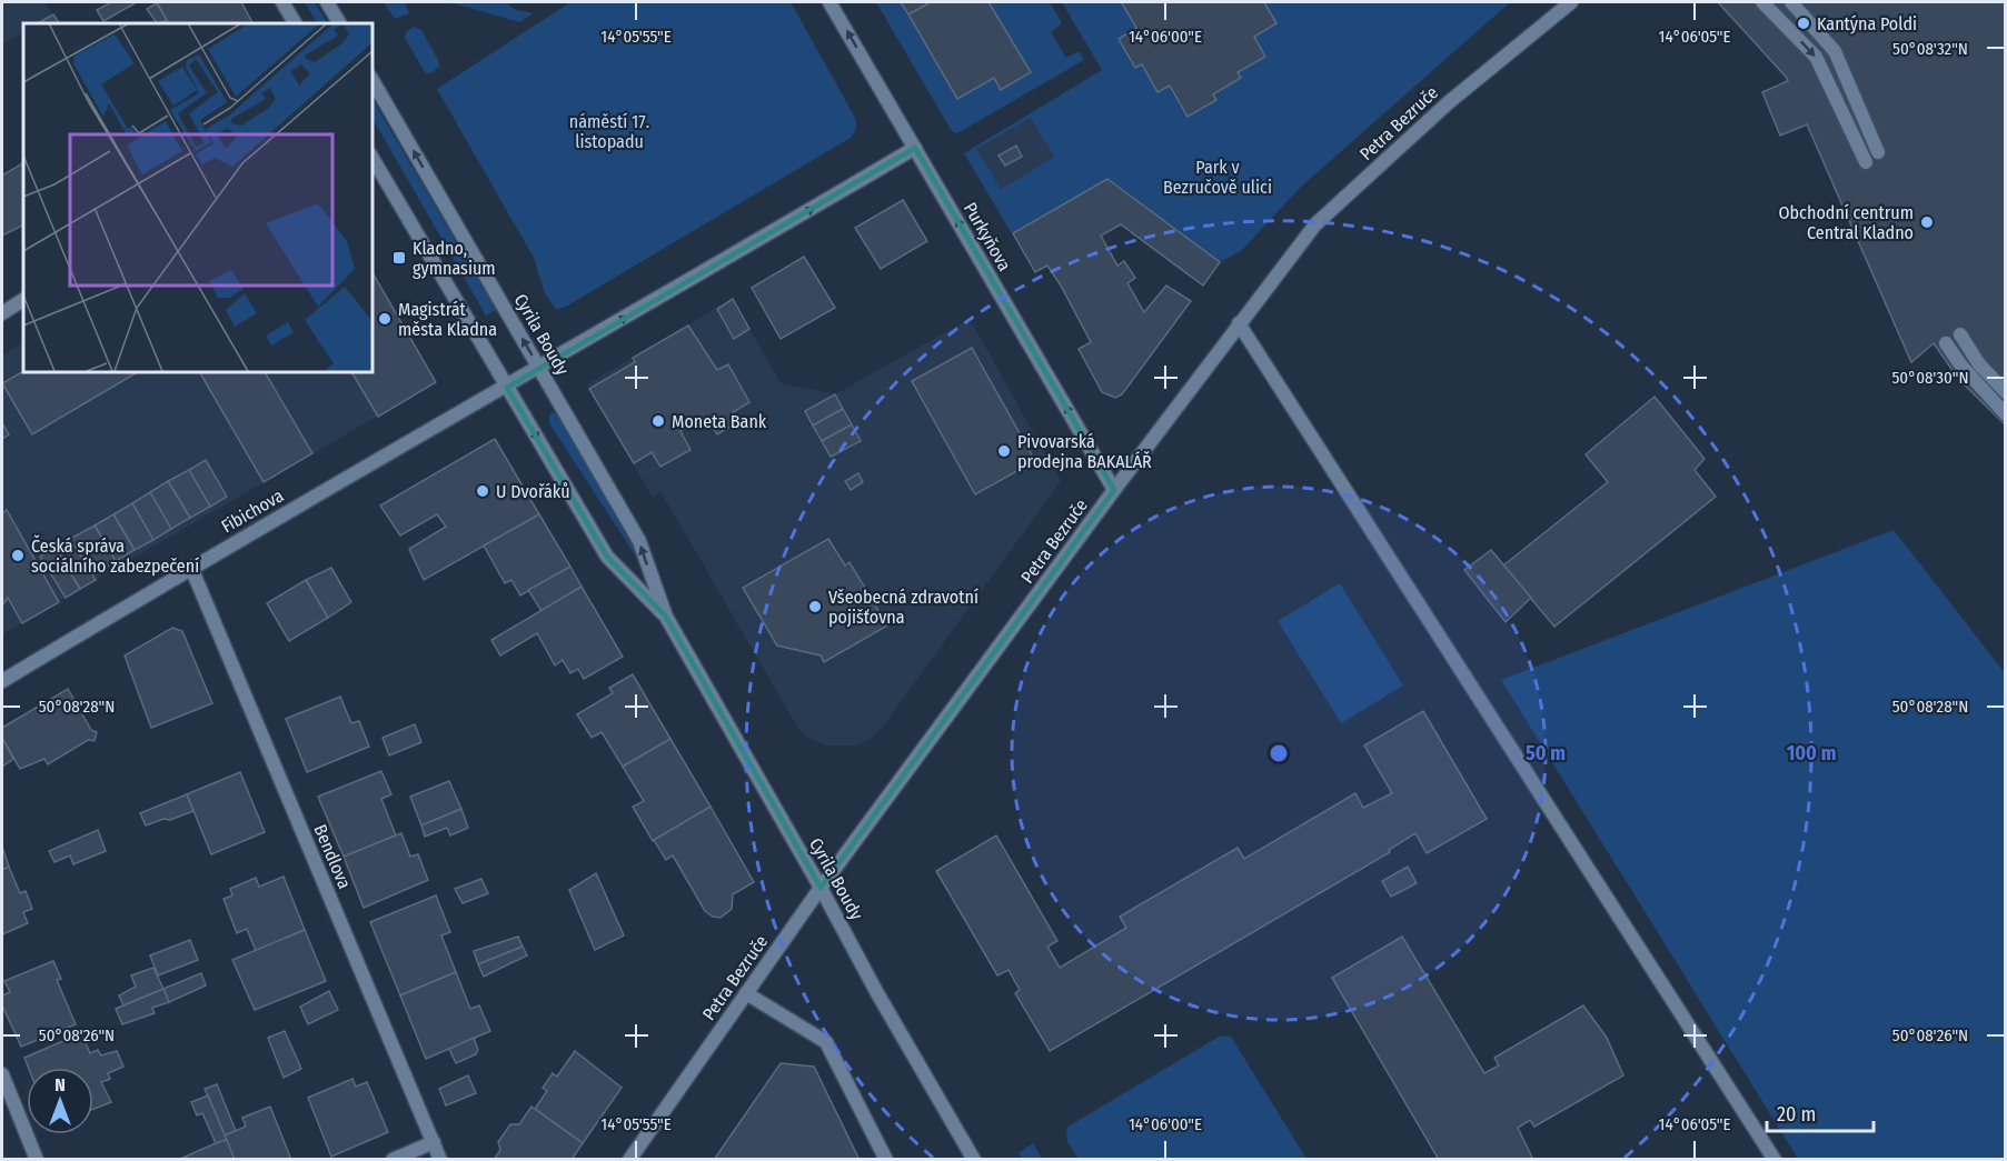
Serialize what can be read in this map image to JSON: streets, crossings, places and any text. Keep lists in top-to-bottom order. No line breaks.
{"streets":{"street":["Petra Bezruče","Purkyňova","Cyrila Boudy","Fibichova","Bendlova"]},"crossings":[["Petra Bezruče","Purkyňova"],["Petra Bezruče","Cyrila Boudy"],["Cyrila Boudy","Fibichova"],["Fibichova","Bendlova"]],"one_way":["Purkyňova"],"parks":["náměstí 17. listopadu","Park v Bezručově ulici"],"places":{"other":["Kantýna Poldi","Obchodní centrum Central Kladno","Magistrát města Kladna","Moneta Bank","Pivovarská prodejna BAKALÁŘ","U Dvořáků","Česká správa sociálního zabezpečení","Všeobecná zdravotní pojišťovna"],"transit":["Kladno, gymnasium"]},"scale_bar":"20 m","north":"top","coordinates":["14°05'55\"E","14°06'00\"E","14°06'05\"E","50°08'32\"N","50°08'30\"N","50°08'28\"N","50°08'26\"N"],"rings":["50 m","100 m"]}
